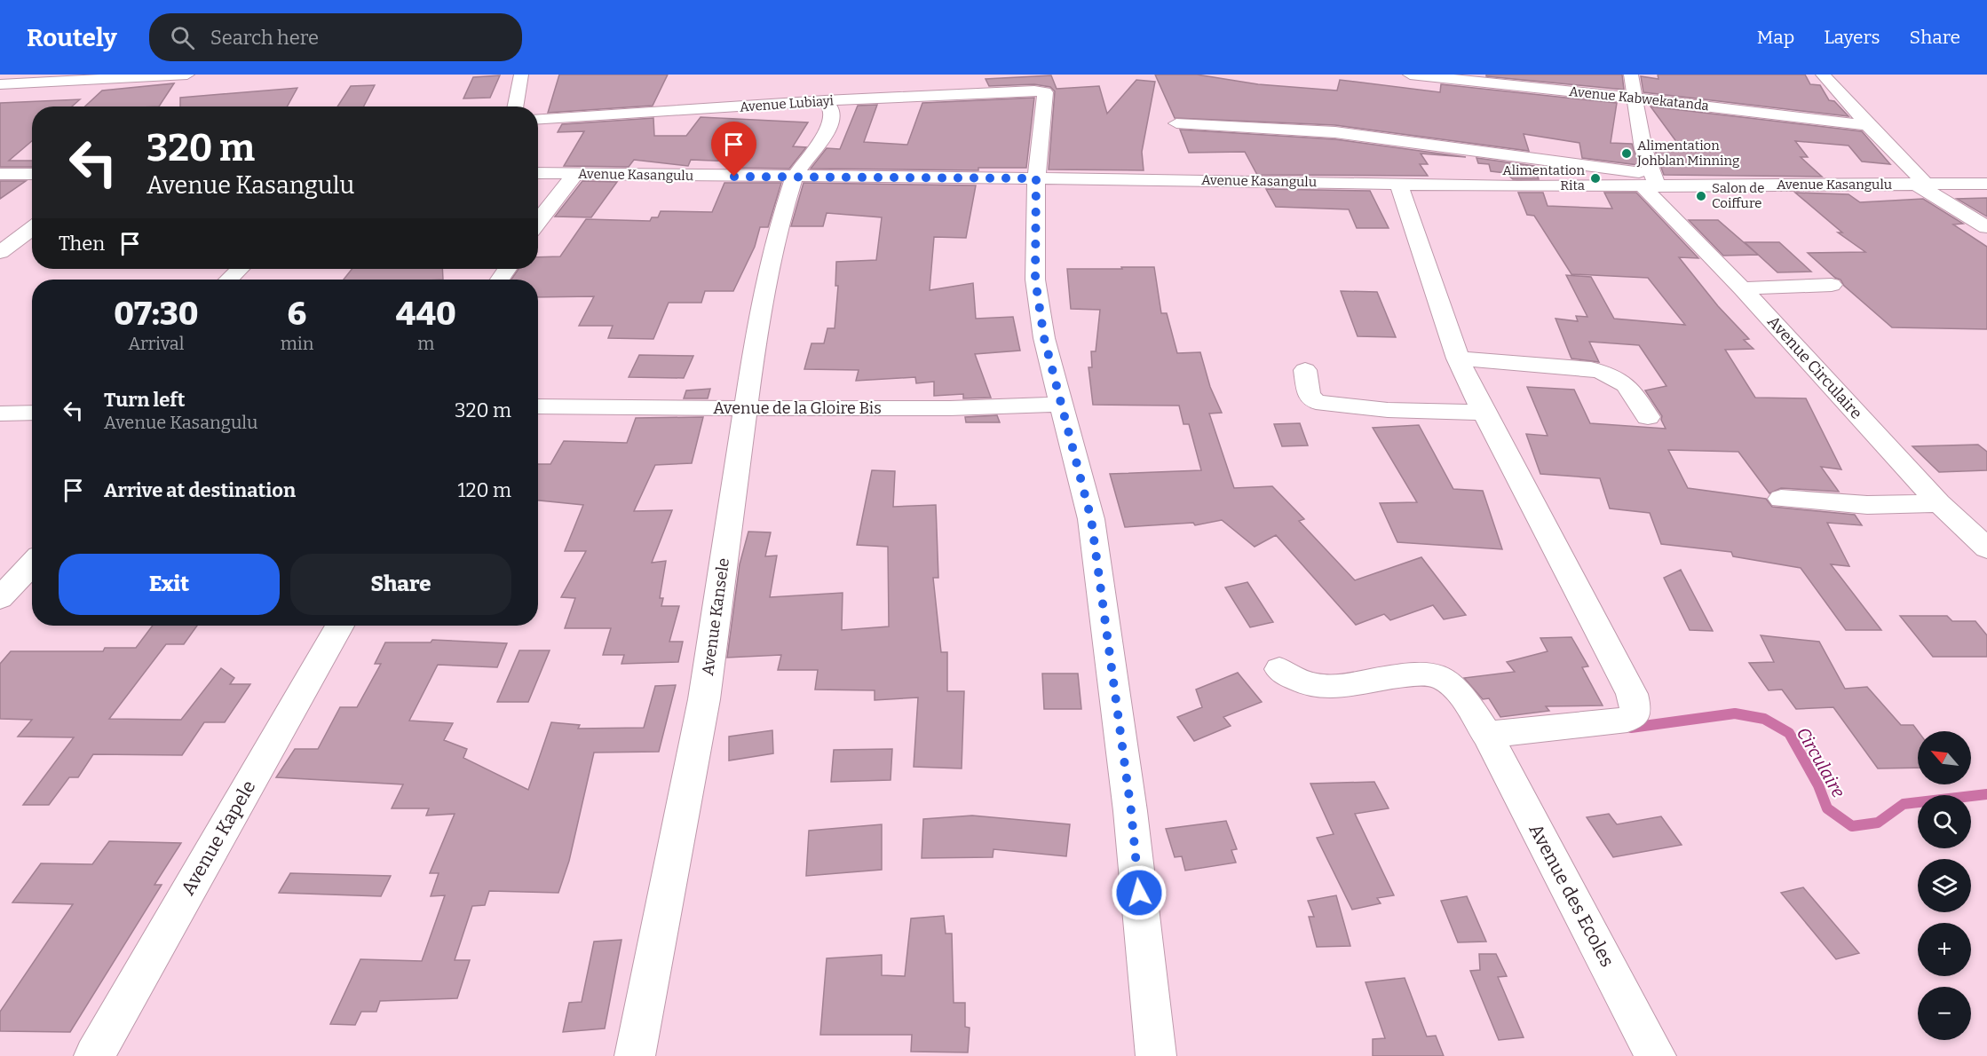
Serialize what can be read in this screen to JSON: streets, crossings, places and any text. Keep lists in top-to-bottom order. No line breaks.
{"streets":{"street":["Avenue Kabwekatanda","Avenue Lubiayi","Avenue Kasangulu","Avenue Circulaire","Avenue de la Gloire Bis","Avenue Kansele","Avenue Kapele","Avenue des Ecoles"]},"crossings":[["Avenue Lubiayi","Avenue Kasangulu"],["Avenue Lubiayi","Avenue Kansele"],["Avenue Kasangulu","Avenue Circulaire"],["Avenue Kasangulu","Avenue Kansele"],["Avenue de la Gloire Bis","Avenue Kansele"]],"water":["Circulaire"],"places":["Alimentation Johblan Minning","Alimentation Rita","Salon de Coiffure"],"north":"top left","page":{"header":"Routely","search":"Search here","nav":["Map","Layers","Share"],"turn":["320 m","Avenue Kasangulu"],"then":"Then","eta":["07:30","Arrival","6","min","440","m"],"list":[{"name":"Turn left","note":"Avenue Kasangulu","value":"320 m"},{"name":"Arrive at destination","value":"120 m"}],"buttons":["Exit","Share"],"map_buttons":["+","−"]}}
